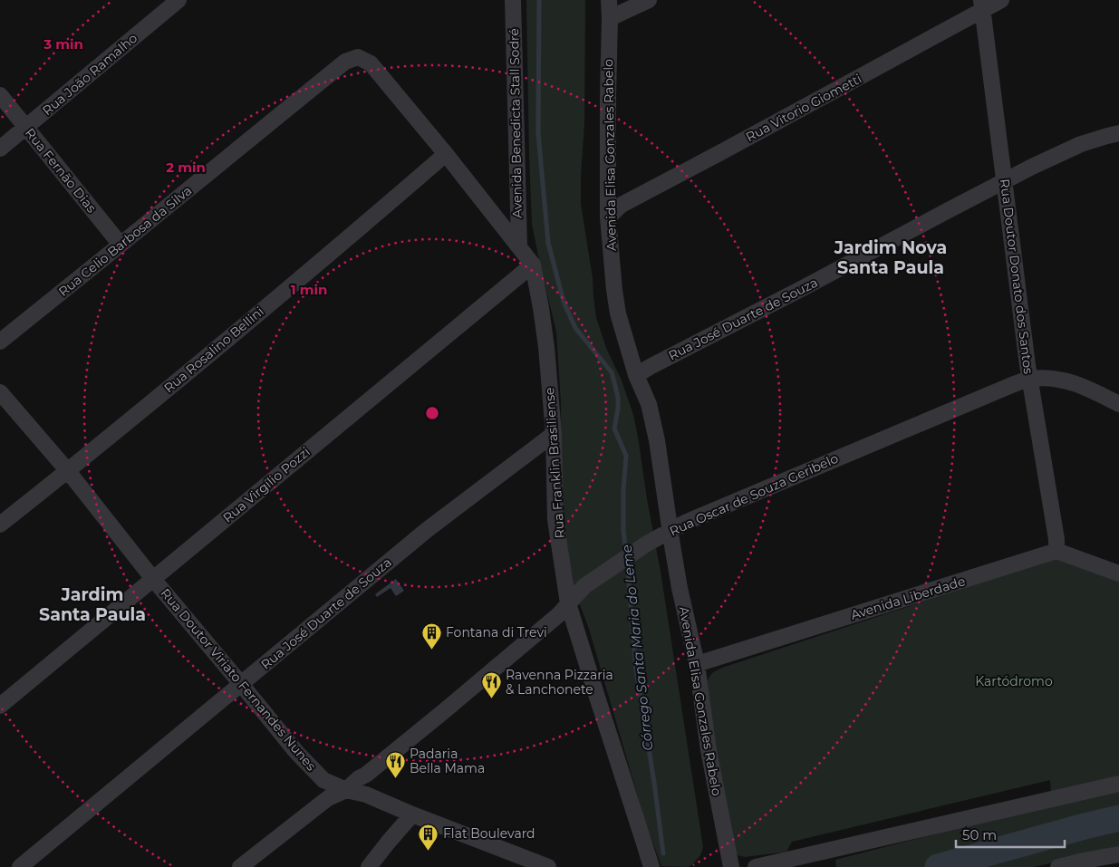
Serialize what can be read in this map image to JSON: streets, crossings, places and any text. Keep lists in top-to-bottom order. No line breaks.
{"streets":{"street":["Rua João Ramalho","Rua Vitorio Giometti","Avenida Benedicta Stall Sodré","Avenida Elisa Gonzales Rabelo","Rua Fernão Dias","Rua Celio Barbosa da Silva","Rua Doutor Donato dos Santos","Rua José Duarte de Souza","Rua Rosalino Bellini","Rua Franklin Brasiliense","Rua Virgílio Pozzi","Rua Oscar de Souza Geribelo","Avenida Liberdade","Rua Doutor Viriato Fernandes Nunes"]},"crossings":[["Rua João Ramalho","Rua Fernão Dias"],["Rua Vitorio Giometti","Avenida Elisa Gonzales Rabelo"],["Rua Vitorio Giometti","Rua Doutor Donato dos Santos"],["Avenida Elisa Gonzales Rabelo","Rua José Duarte de Souza"],["Avenida Elisa Gonzales Rabelo","Rua Oscar de Souza Geribelo"],["Avenida Elisa Gonzales Rabelo","Avenida Liberdade"],["Rua Fernão Dias","Rua Celio Barbosa da Silva"],["Rua Celio Barbosa da Silva","Rua Rosalino Bellini"],["Rua Doutor Donato dos Santos","Rua José Duarte de Souza"],["Rua Doutor Donato dos Santos","Rua Oscar de Souza Geribelo"],["Rua Doutor Donato dos Santos","Avenida Liberdade"],["Rua José Duarte de Souza","Rua Franklin Brasiliense"],["Rua José Duarte de Souza","Rua Doutor Viriato Fernandes Nunes"],["Rua Rosalino Bellini","Rua Doutor Viriato Fernandes Nunes"],["Rua Franklin Brasiliense","Rua Virgílio Pozzi"],["Rua Franklin Brasiliense","Rua Oscar de Souza Geribelo"],["Rua Virgílio Pozzi","Rua Doutor Viriato Fernandes Nunes"],["Rua Oscar de Souza Geribelo","Rua Doutor Viriato Fernandes Nunes"]],"districts":["Jardim Nova Santa Paula","Jardim Santa Paula"],"water":["Córrego Santa Maria do Leme"],"parks":["Kartódromo"],"places":{"building":["Fontana di Trevi","Flat Boulevard"],"restaurant":["Ravenna Pizzaria & Lanchonete","Padaria Bella Mama"]},"scale_bar":"50 m","rings":["3 min","2 min","1 min"]}
